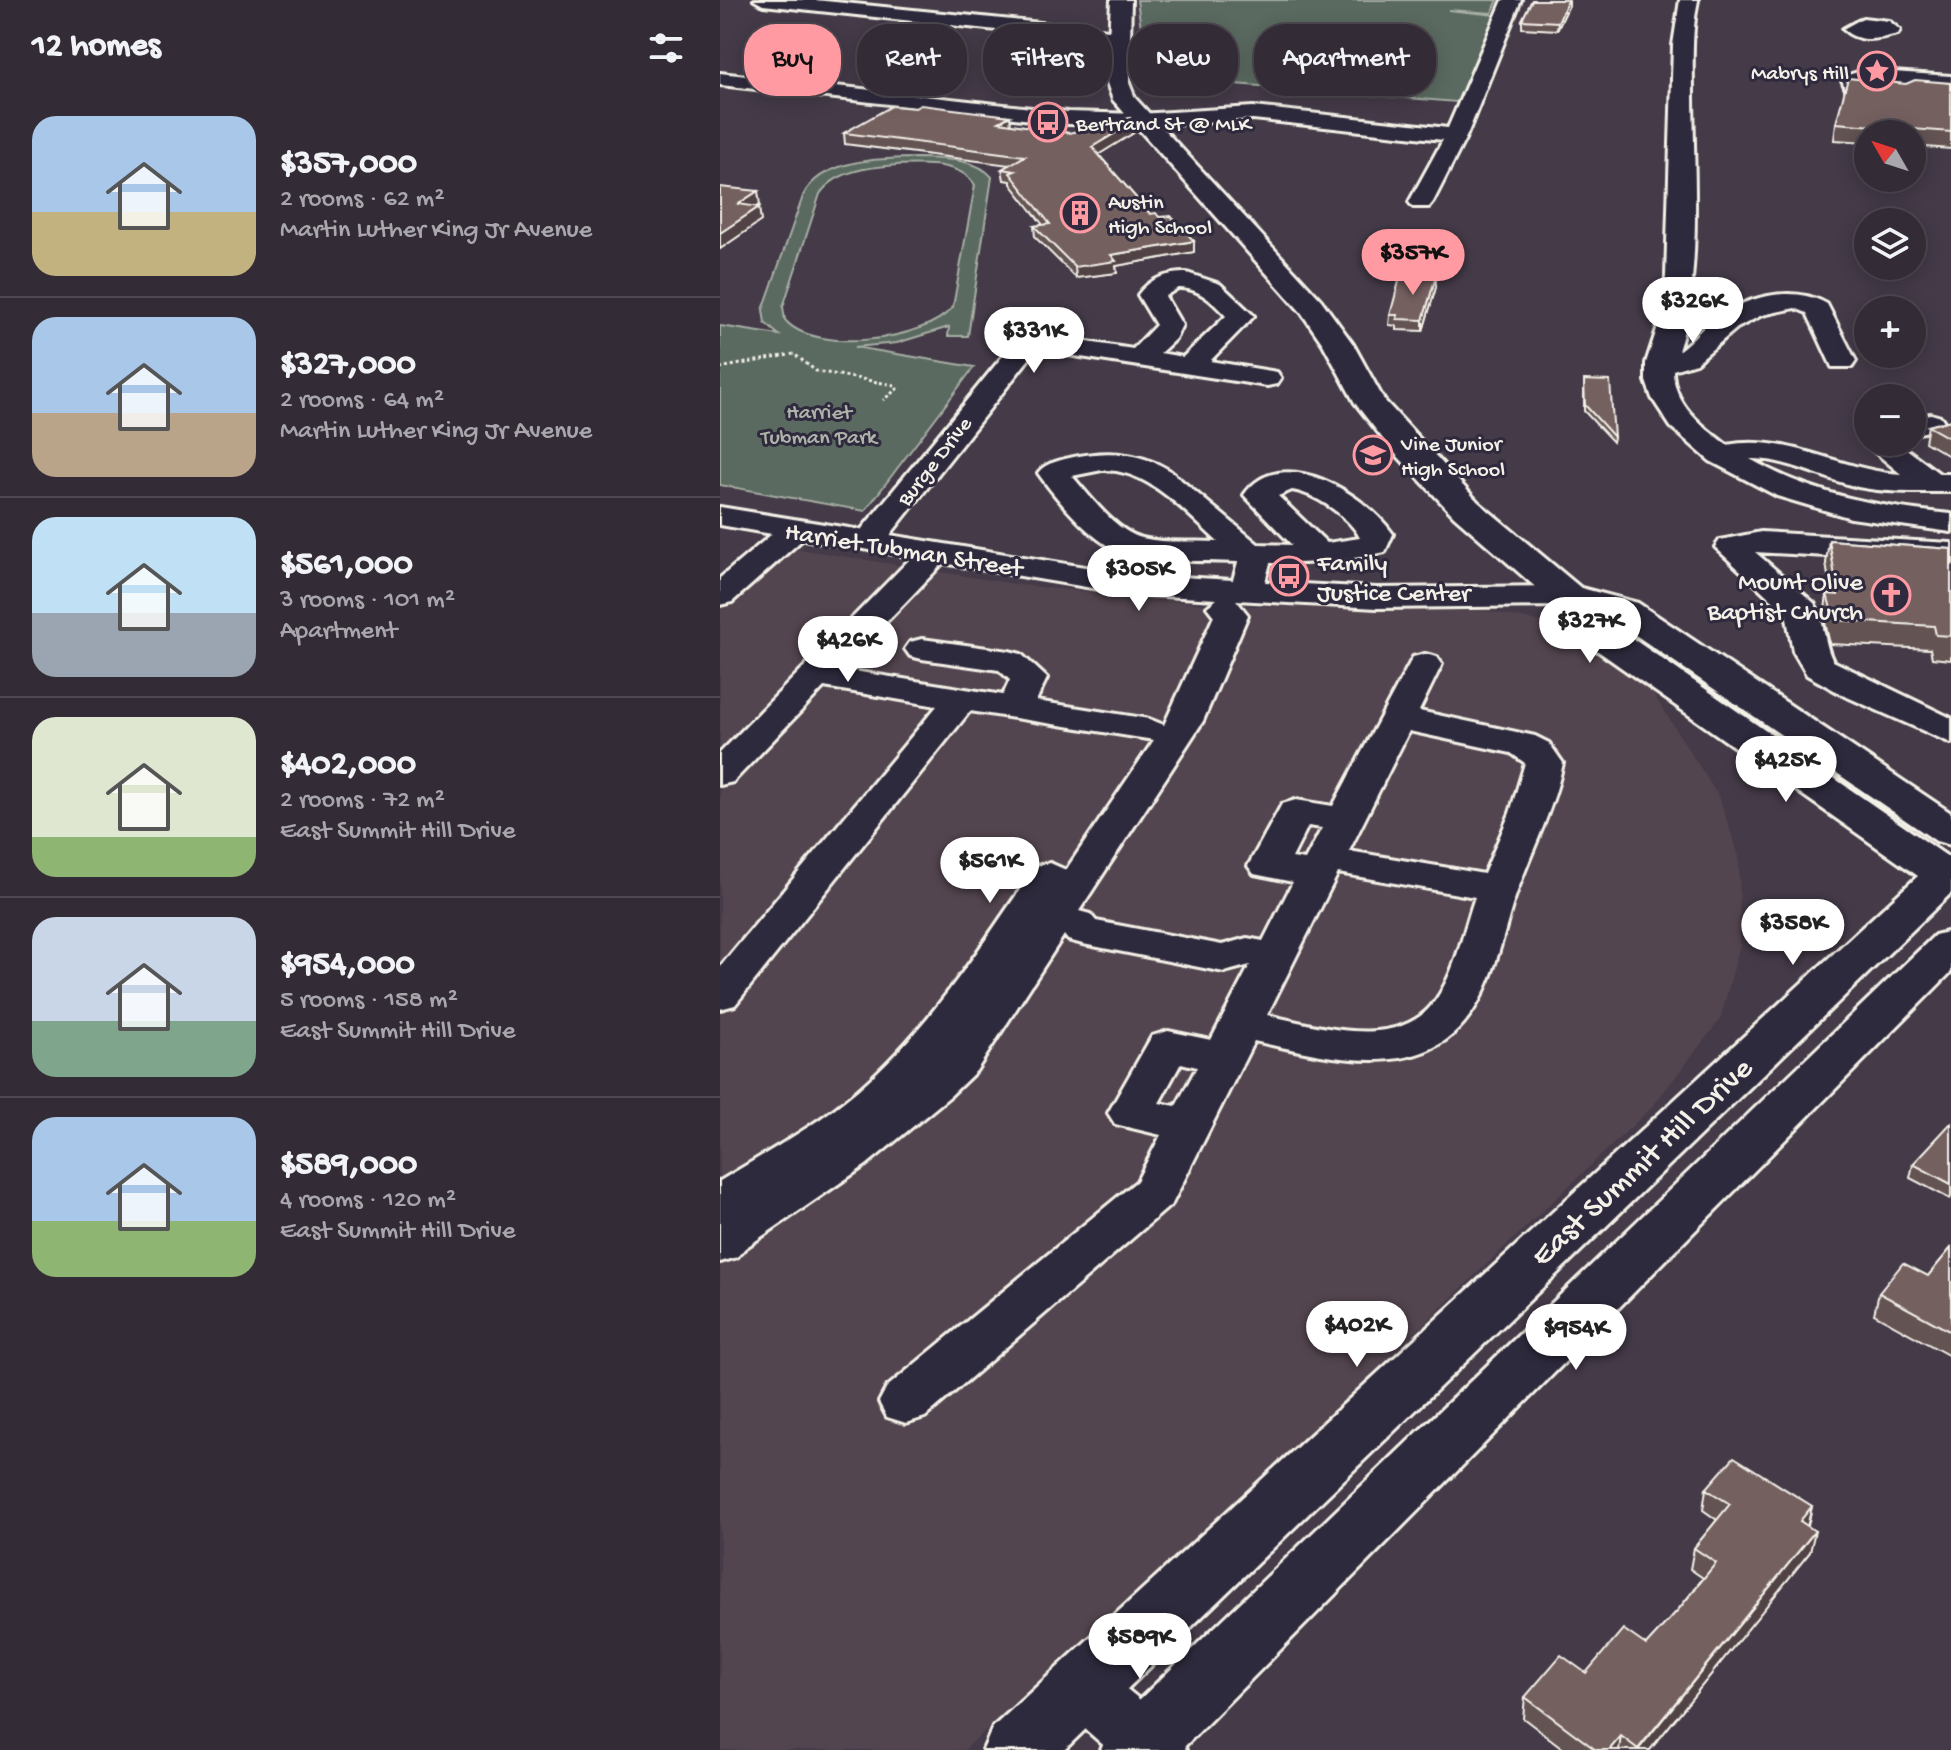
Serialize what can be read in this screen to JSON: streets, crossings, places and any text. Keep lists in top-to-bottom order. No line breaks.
{"streets":{"main road":["East Summit Hill Drive"],"street":["Burge Drive","Harriet Tubman Street"]},"crossings":[["Burge Drive","Harriet Tubman Street"]],"parks":["Harriet Tubman Park"],"places":{"place":["Mabrys Hill"],"bus stop":["Bertrand St @ MLK","Family Justice Center"],"building":["Austin High School"],"school or university":["Vine Junior High School"],"church":["Mount Olive Baptist Church"]},"north":"top left","page":{"heading":"12 homes","chip":["Buy","Rent","Filters","New","Apartment"],"list":[{"name":"$357,000","note":"2 rooms · 62 m² · Martin Luther King Jr Avenue"},{"name":"$327,000","note":"2 rooms · 64 m² · Martin Luther King Jr Avenue"},{"name":"$561,000","note":"3 rooms · 101 m² · Apartment"},{"name":"$402,000","note":"2 rooms · 72 m² · East Summit Hill Drive"},{"name":"$954,000","note":"5 rooms · 158 m² · East Summit Hill Drive"},{"name":"$589,000","note":"4 rooms · 120 m² · East Summit Hill Drive"}],"map_buttons":["+","−"],"price":["$357K","$326K","$331K","$305K","$327K","$426K","$425K","$561K","$358K","$402K","$954K","$589K"]}}
